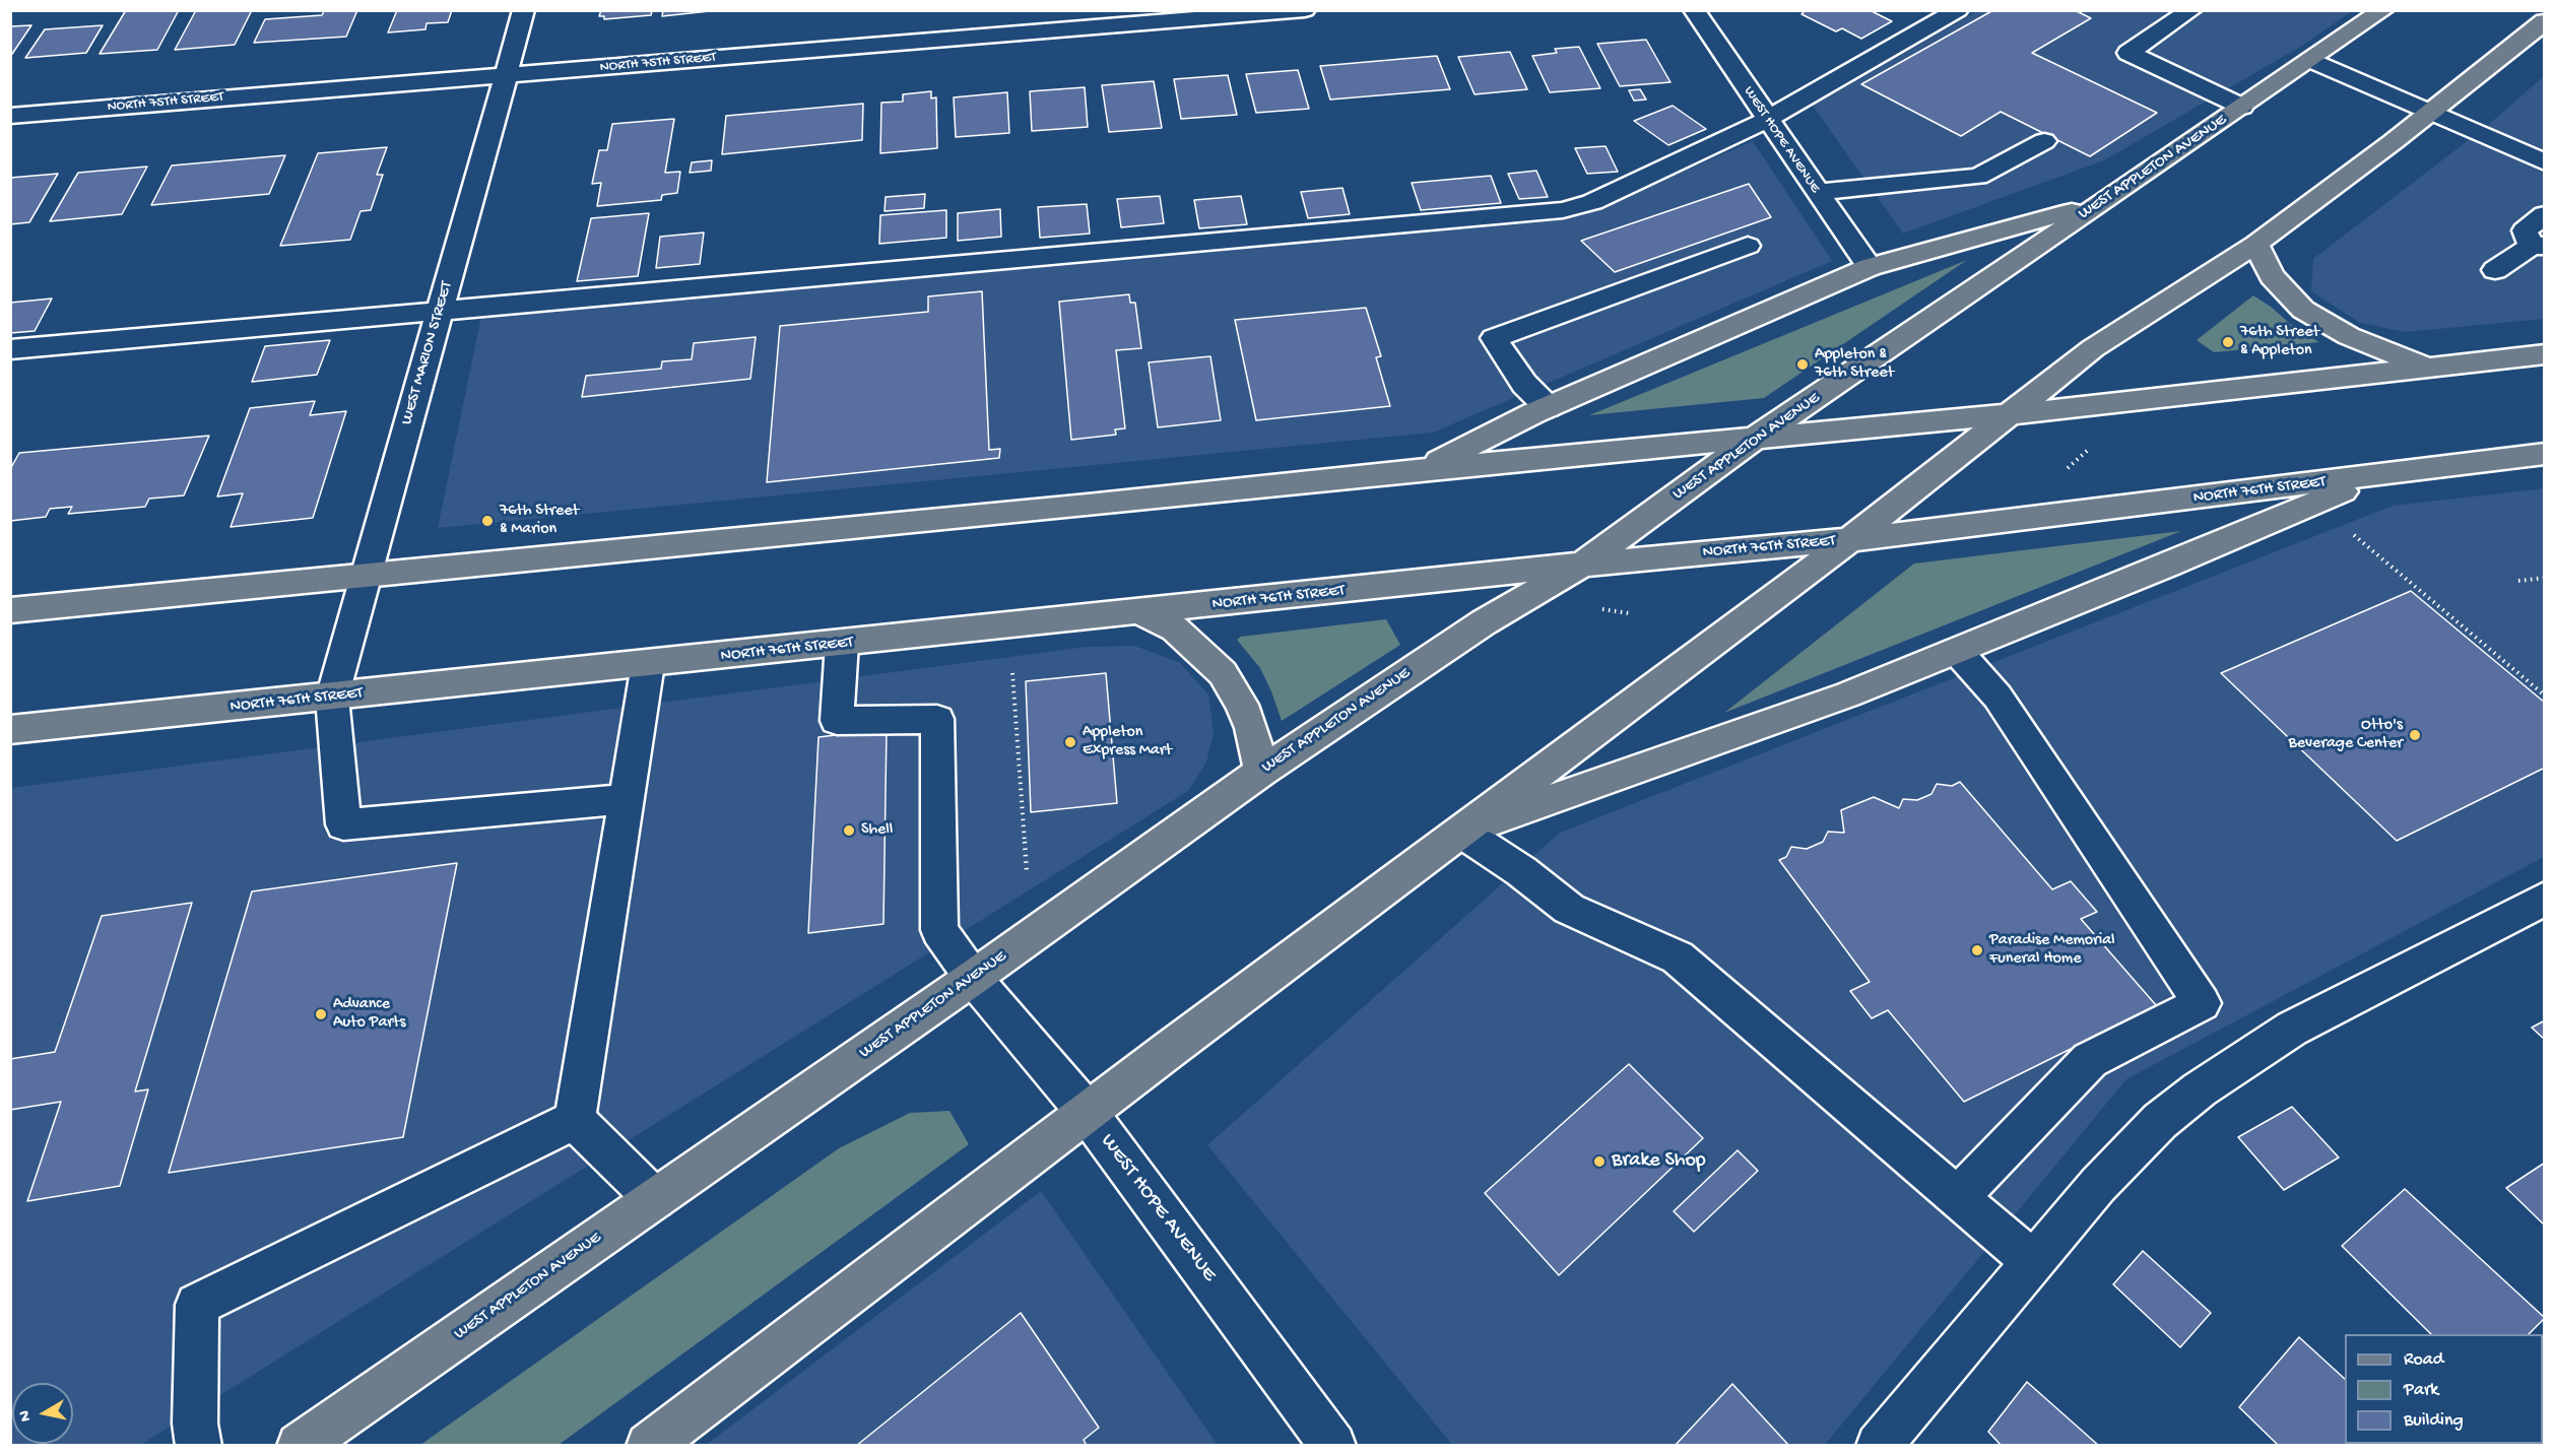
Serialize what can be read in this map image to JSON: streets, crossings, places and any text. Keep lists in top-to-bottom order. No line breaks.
{"streets":{"main road":["WEST APPLETON AVENUE","NORTH 76TH STREET"],"street":["NORTH 75TH STREET","WEST HOPE AVENUE","WEST MARION STREET"]},"crossings":[["NORTH 75TH STREET","WEST MARION STREET"],["WEST HOPE AVENUE","WEST APPLETON AVENUE"],["WEST HOPE AVENUE","NORTH 76TH STREET"],["WEST APPLETON AVENUE","NORTH 76TH STREET"],["WEST MARION STREET","NORTH 76TH STREET"]],"places":["76th Street & Appleton","Appleton & 76th Street","76th Street & Marion","Otto's Beverage Center","Appleton Express Mart","Shell","Paradise Memorial Funeral Home","Advance Auto Parts","Brake Shop"],"legend":["Road","Park","Building"],"north":"left"}
